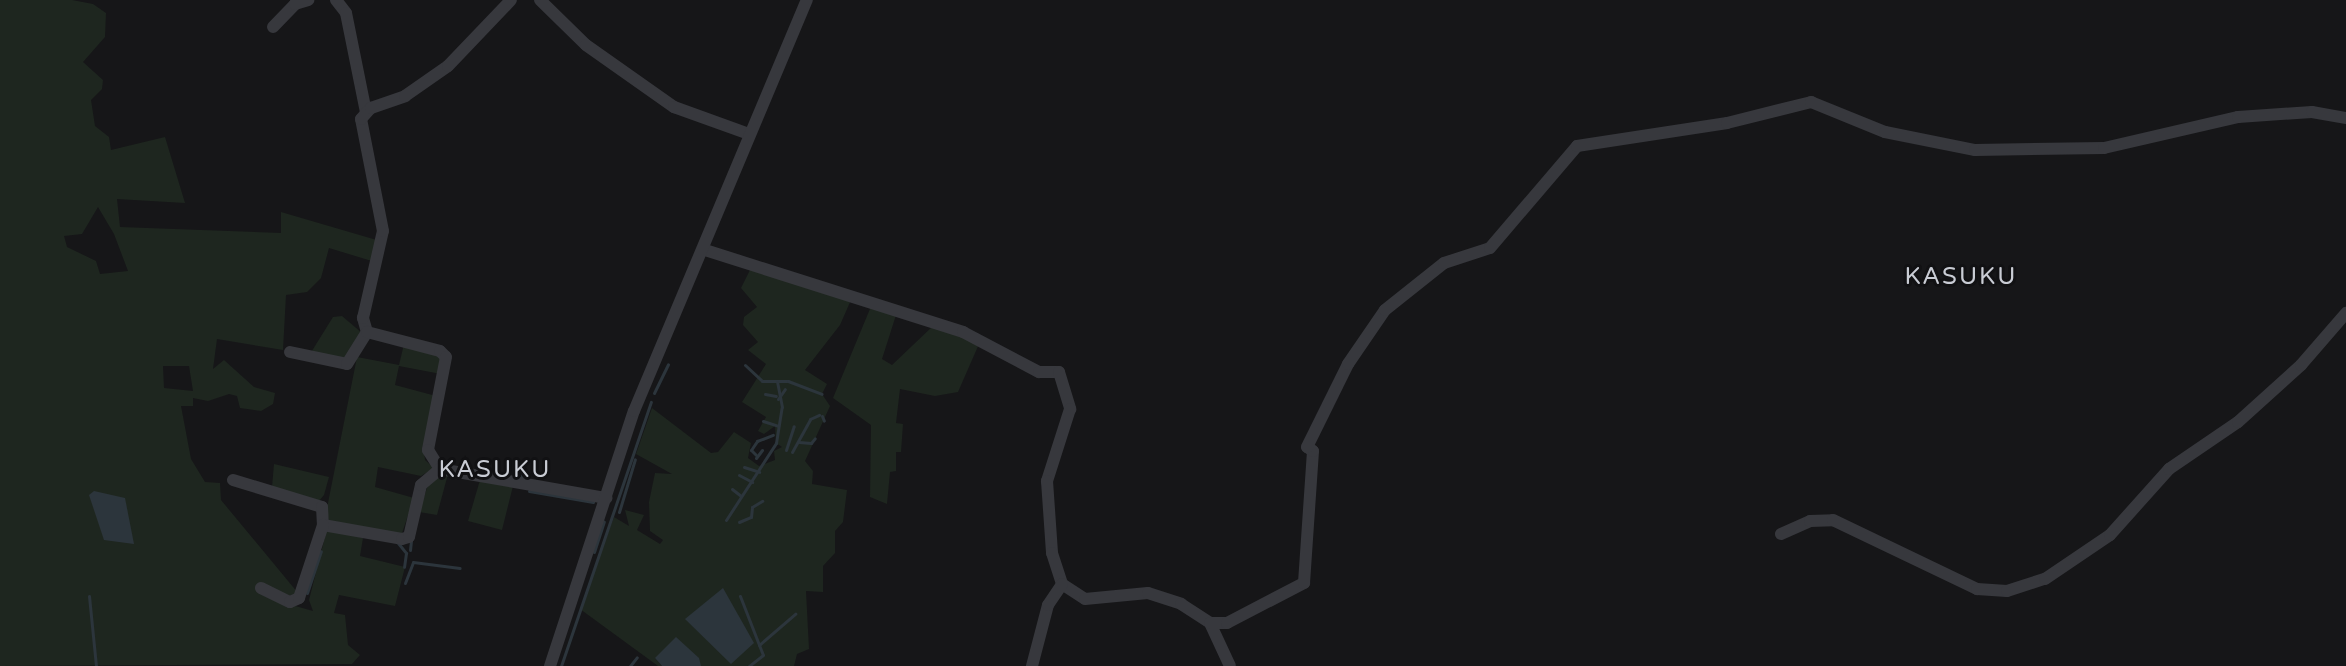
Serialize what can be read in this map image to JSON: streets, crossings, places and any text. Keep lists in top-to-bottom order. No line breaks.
{"districts":["KASUKU","KASUKU"]}
